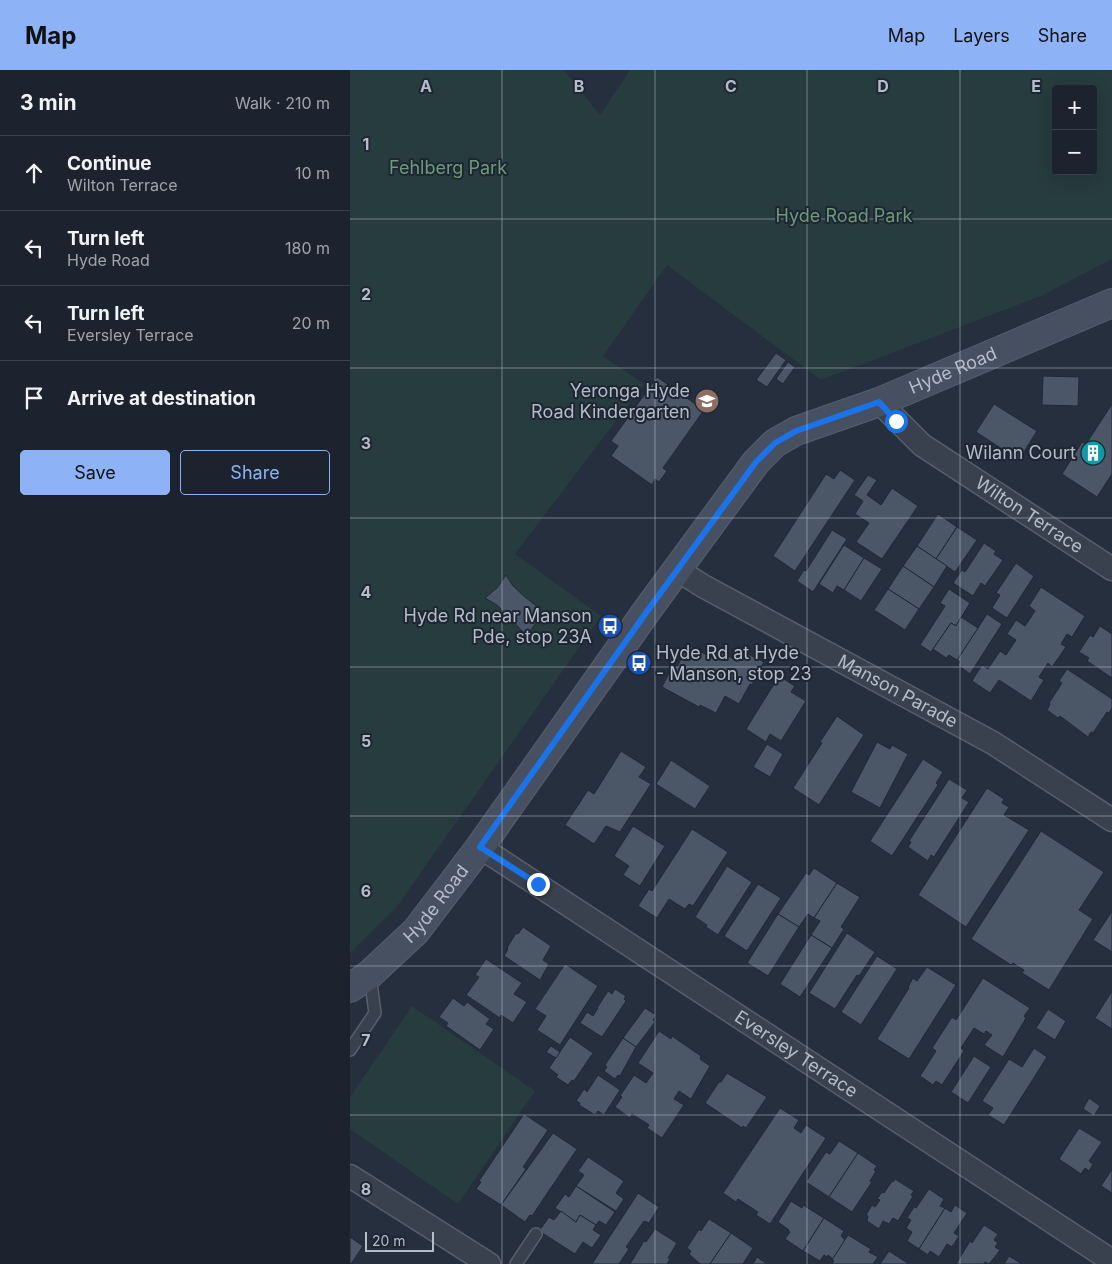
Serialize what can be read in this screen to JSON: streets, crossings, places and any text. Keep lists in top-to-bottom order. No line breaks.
{"streets":{"street":["Hyde Road","Wilton Terrace","Manson Parade","Eversley Terrace"]},"crossings":[["Hyde Road","Wilton Terrace"],["Hyde Road","Manson Parade"],["Hyde Road","Eversley Terrace"]],"parks":["Fehlberg Park","Hyde Road Park"],"places":{"school or university":["Yeronga Hyde Road Kindergarten"],"building":["Wilann Court"],"bus stop":["Hyde Rd near Manson Pde, stop 23A","Hyde Rd at Hyde - Manson, stop 23"]},"scale_bar":"20 m","page":{"header":"Map","nav":["Map","Layers","Share"],"heading":["3 min","Walk · 210 m"],"map_buttons":["+","−"],"list":[["Continue","Wilton Terrace","10 m"],["Turn left","Hyde Road","180 m"],["Turn left","Eversley Terrace","20 m"],"Arrive at destination"],"buttons":["Save","Share"],"scale":"20 m"},"grid":{"columns":["A","B","C","D","E"],"rows":["1","2","3","4","5","6","7","8"]}}
